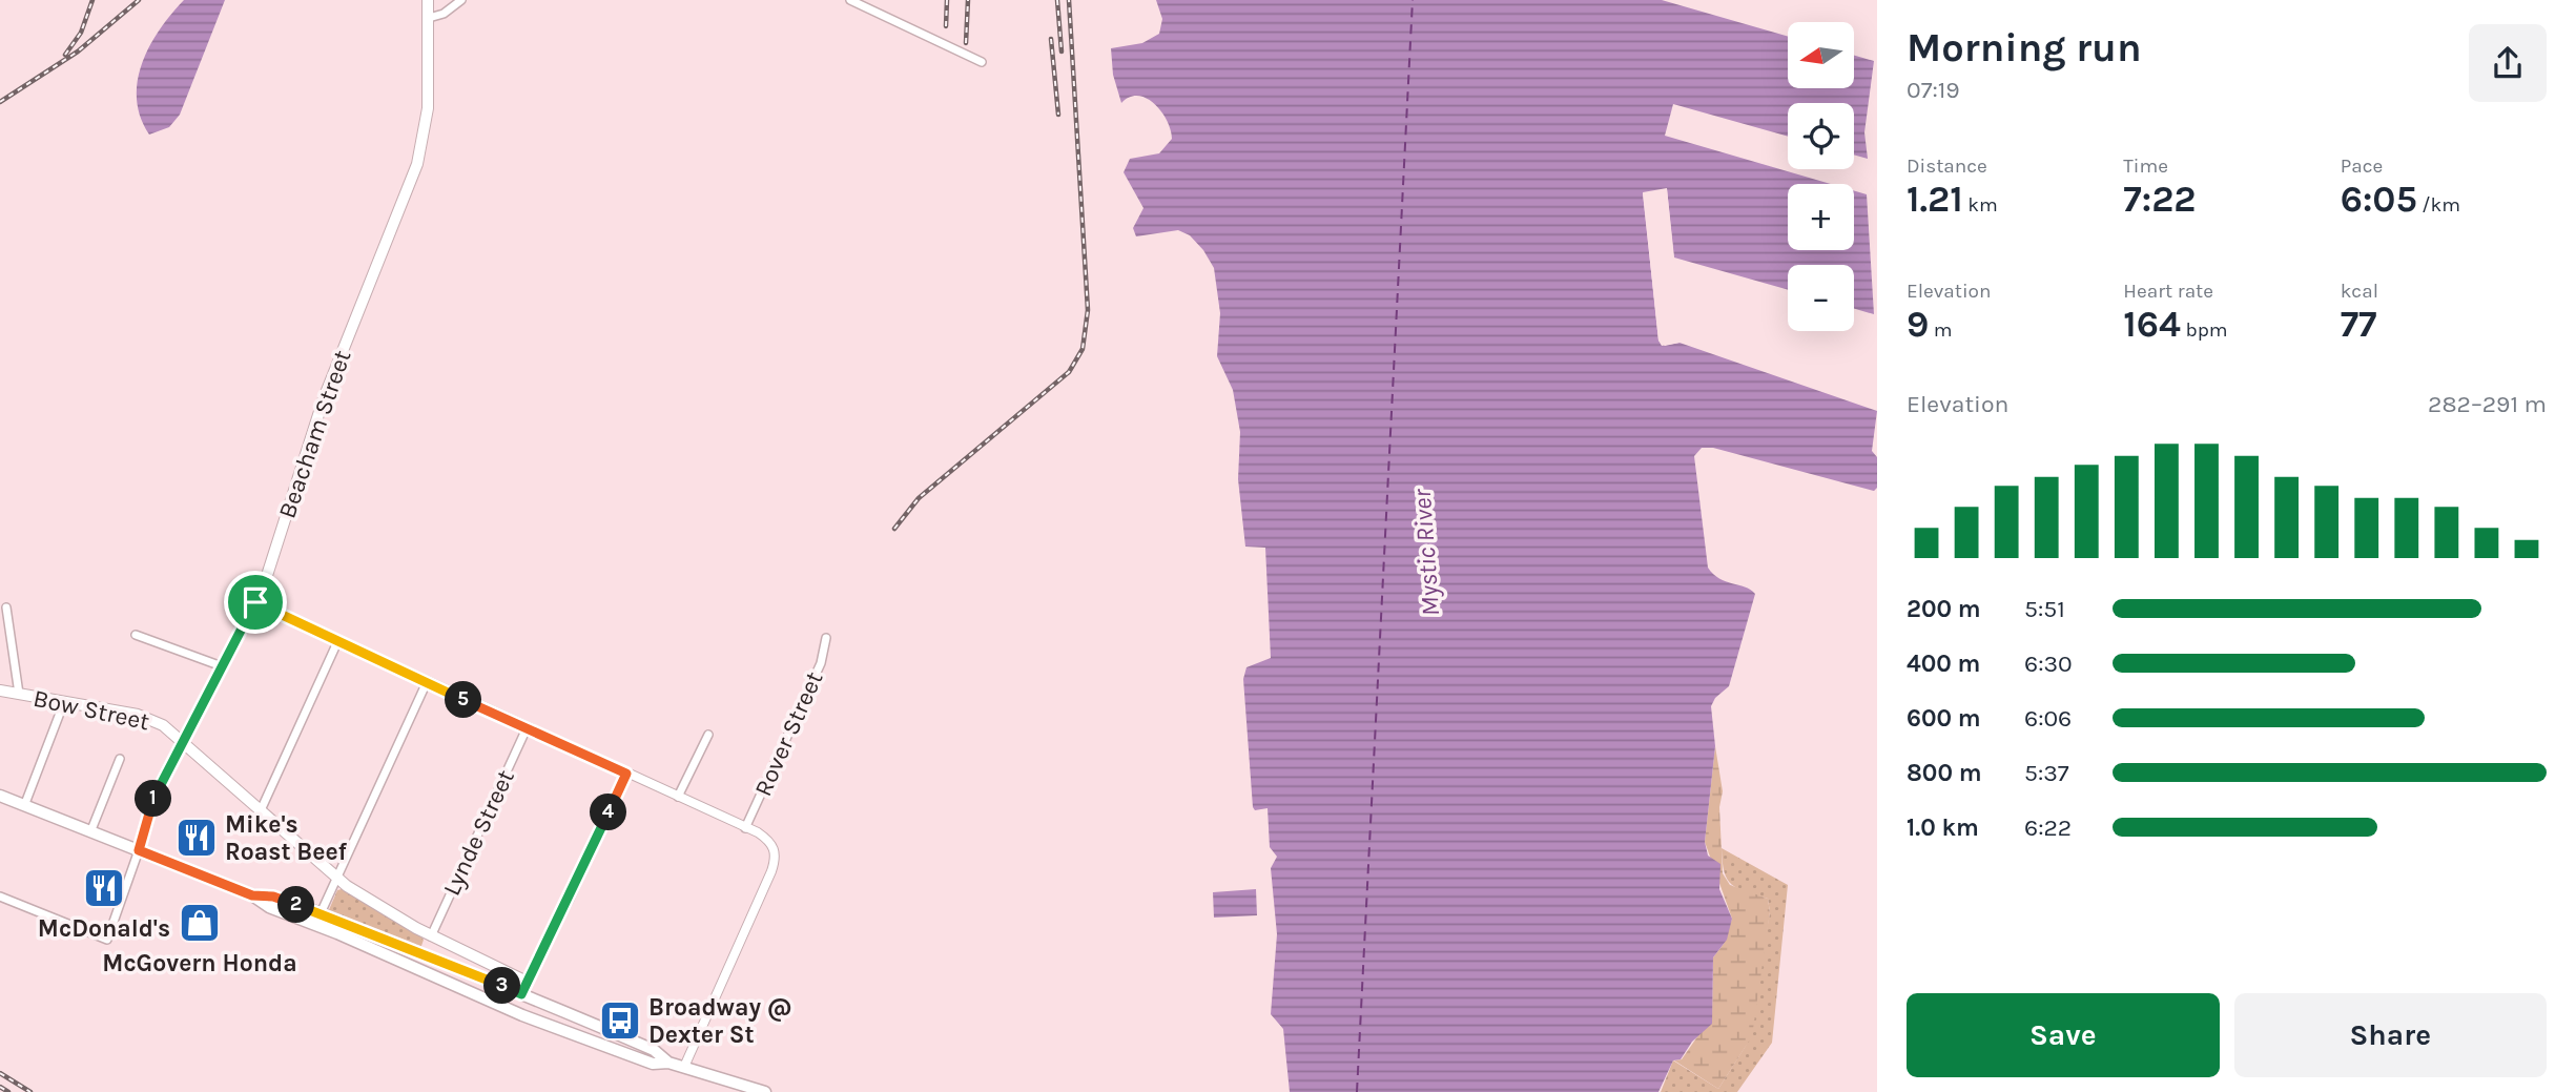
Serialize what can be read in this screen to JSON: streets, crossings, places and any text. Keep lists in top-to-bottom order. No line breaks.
{"streets":{"main road":["Beacham Street","Bow Street"],"street":["Rover Street","Lynde Street"]},"crossings":[["Beacham Street","Bow Street"],["Bow Street","Lynde Street"]],"water":["Mystic River"],"places":{"restaurant":["Mike's Roast Beef","McDonald's"],"shop":["McGovern Honda"],"bus stop":["Broadway @ Dexter St"]},"north":"left","page":{"heading":["Morning run","07:19"],"map_buttons":["+","−"],"stats":[["Distance","1.21 km"],["Time","7:22"],["Pace","6:05 /km"],["Elevation","9 m"],["Heart rate","164 bpm"],["kcal","77"]],"chart":["Elevation","282–291 m"],"list":[{"name":"200 m","note":"5:51"},{"name":"400 m","note":"6:30"},{"name":"600 m","note":"6:06"},{"name":"800 m","note":"5:37"},{"name":"1.0 km","note":"6:22"}],"pins":["5","1","4","2","3"],"buttons":["Save","Share"]}}
